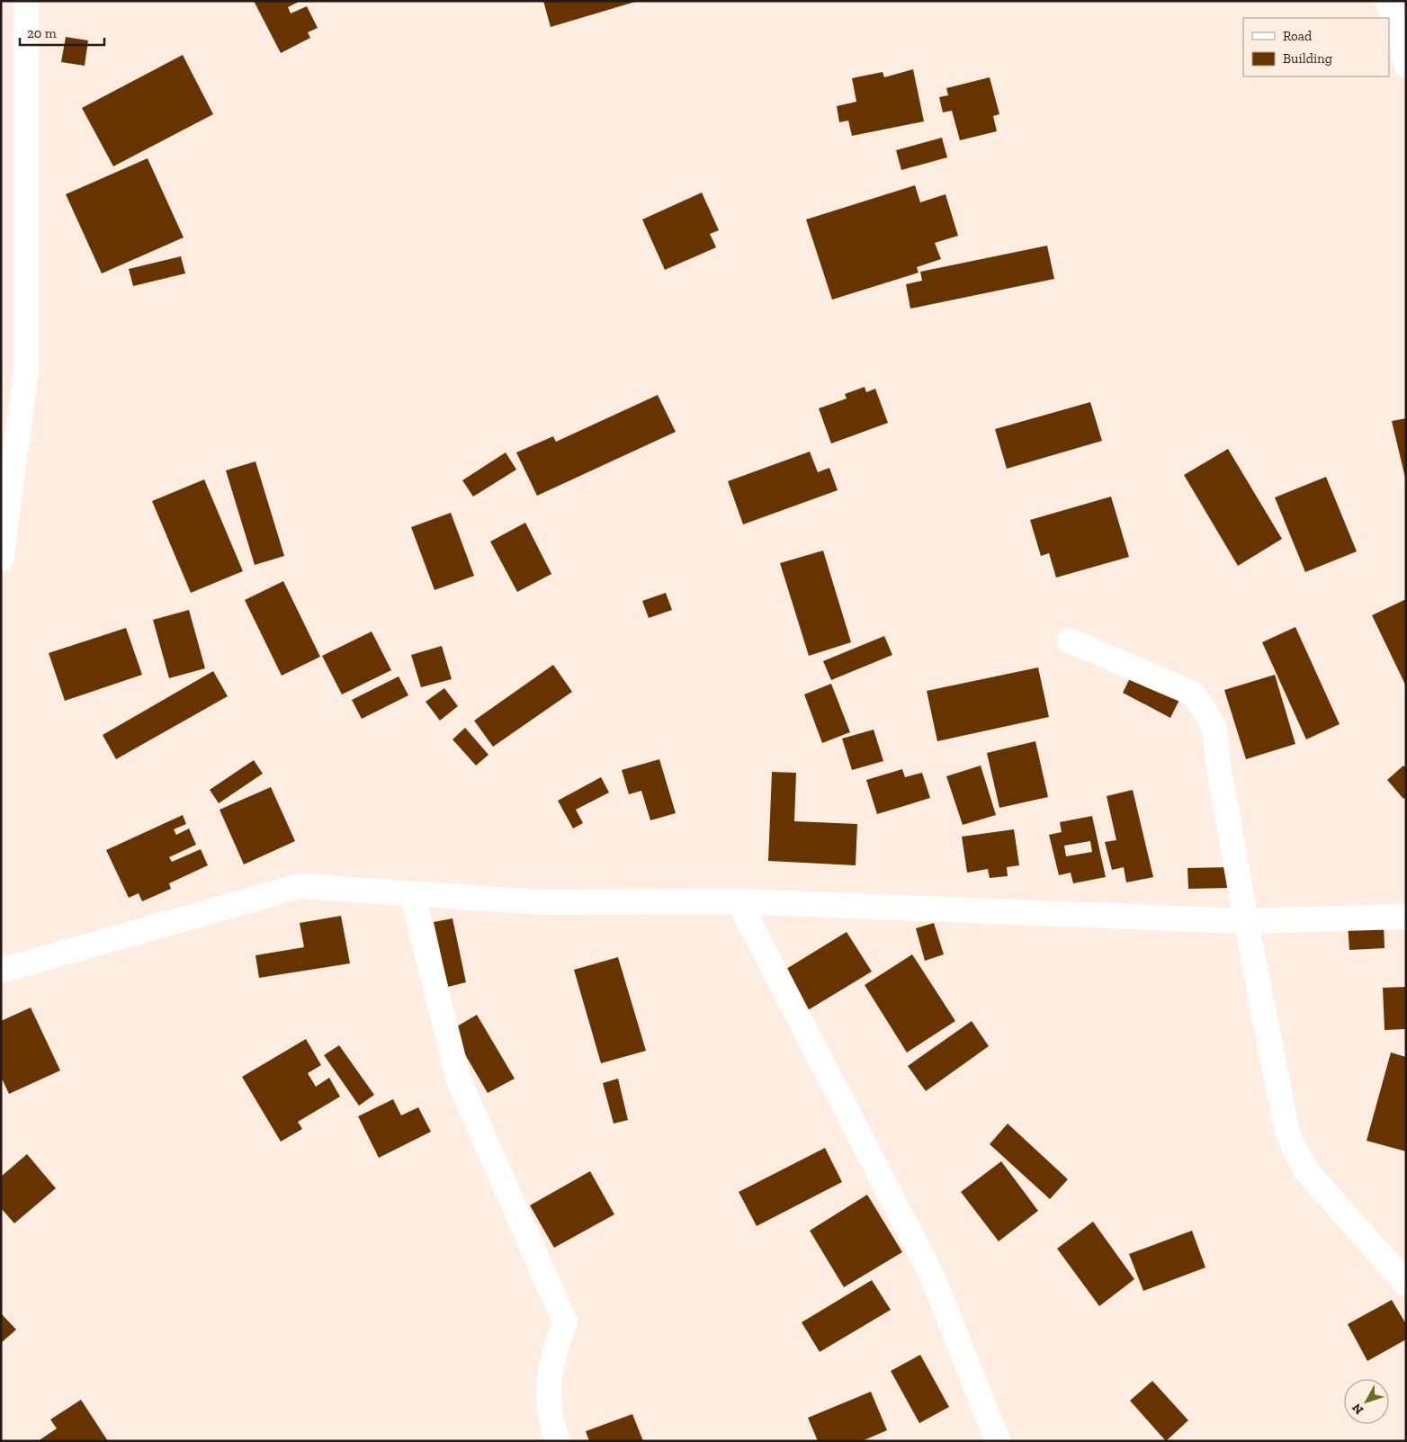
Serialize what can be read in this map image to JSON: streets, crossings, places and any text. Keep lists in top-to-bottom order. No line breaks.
{"legend":["Road","Building"],"scale_bar":"20 m","north":"bottom left"}
